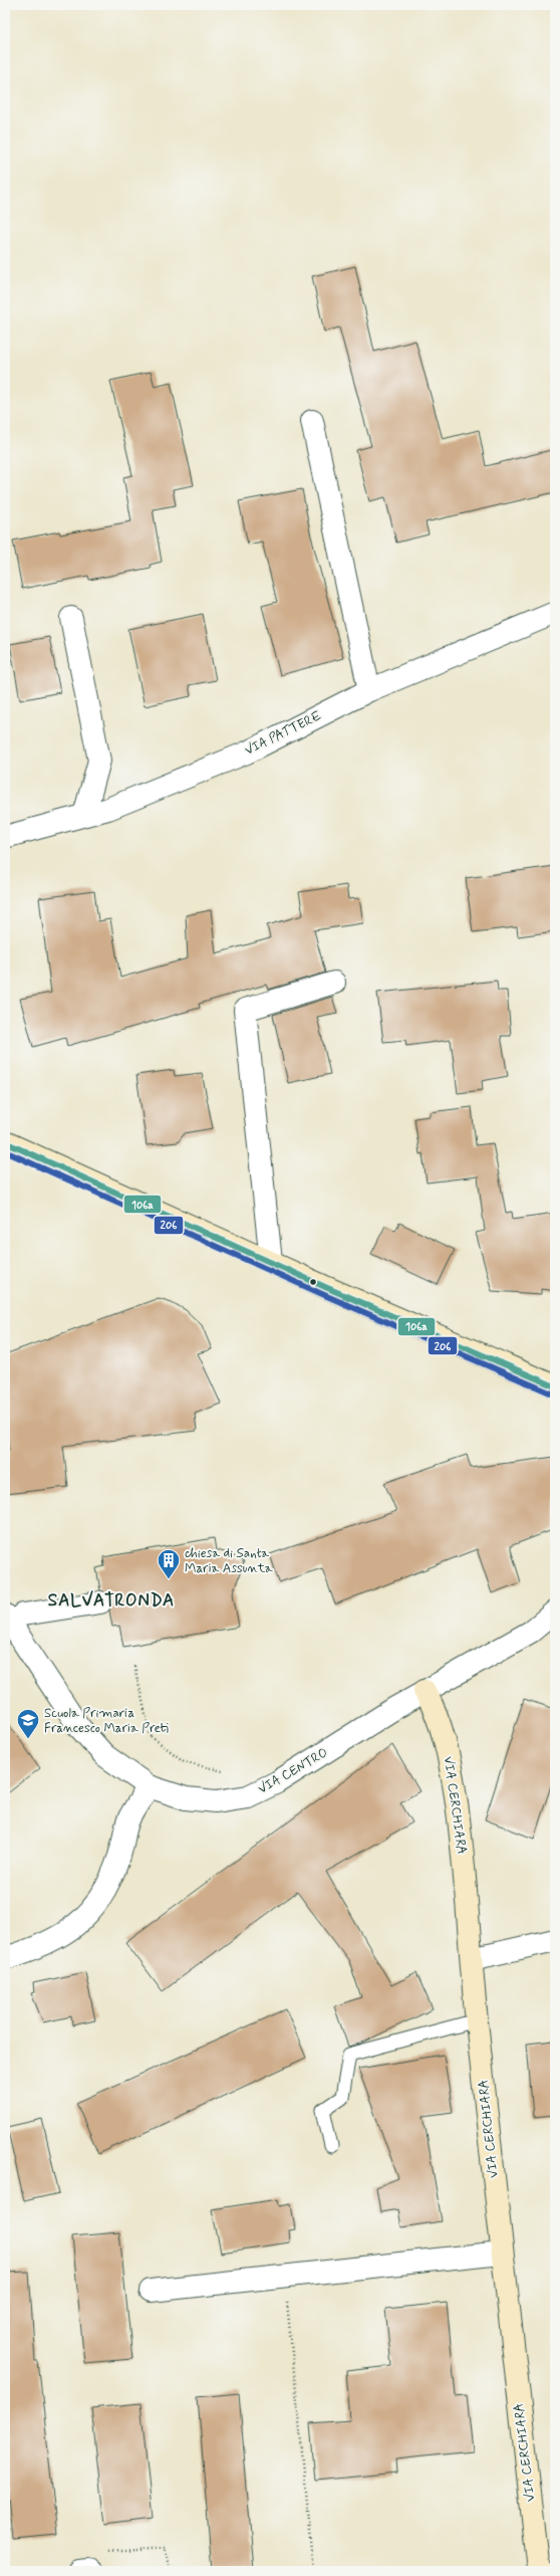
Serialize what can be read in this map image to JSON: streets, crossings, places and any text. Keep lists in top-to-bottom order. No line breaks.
{"streets":{"street":["VIA PATTERE","VIA CENTRO","VIA CERCHIARA"]},"crossings":[["VIA CENTRO","VIA CERCHIARA"]],"districts":["SALVATRONDA"],"places":{"building":["chiesa di Santa Maria Assunta"],"school or university":["Scuola Primaria Francesco Maria Preti"]},"lines":["transit line 106a","transit line 206"]}
